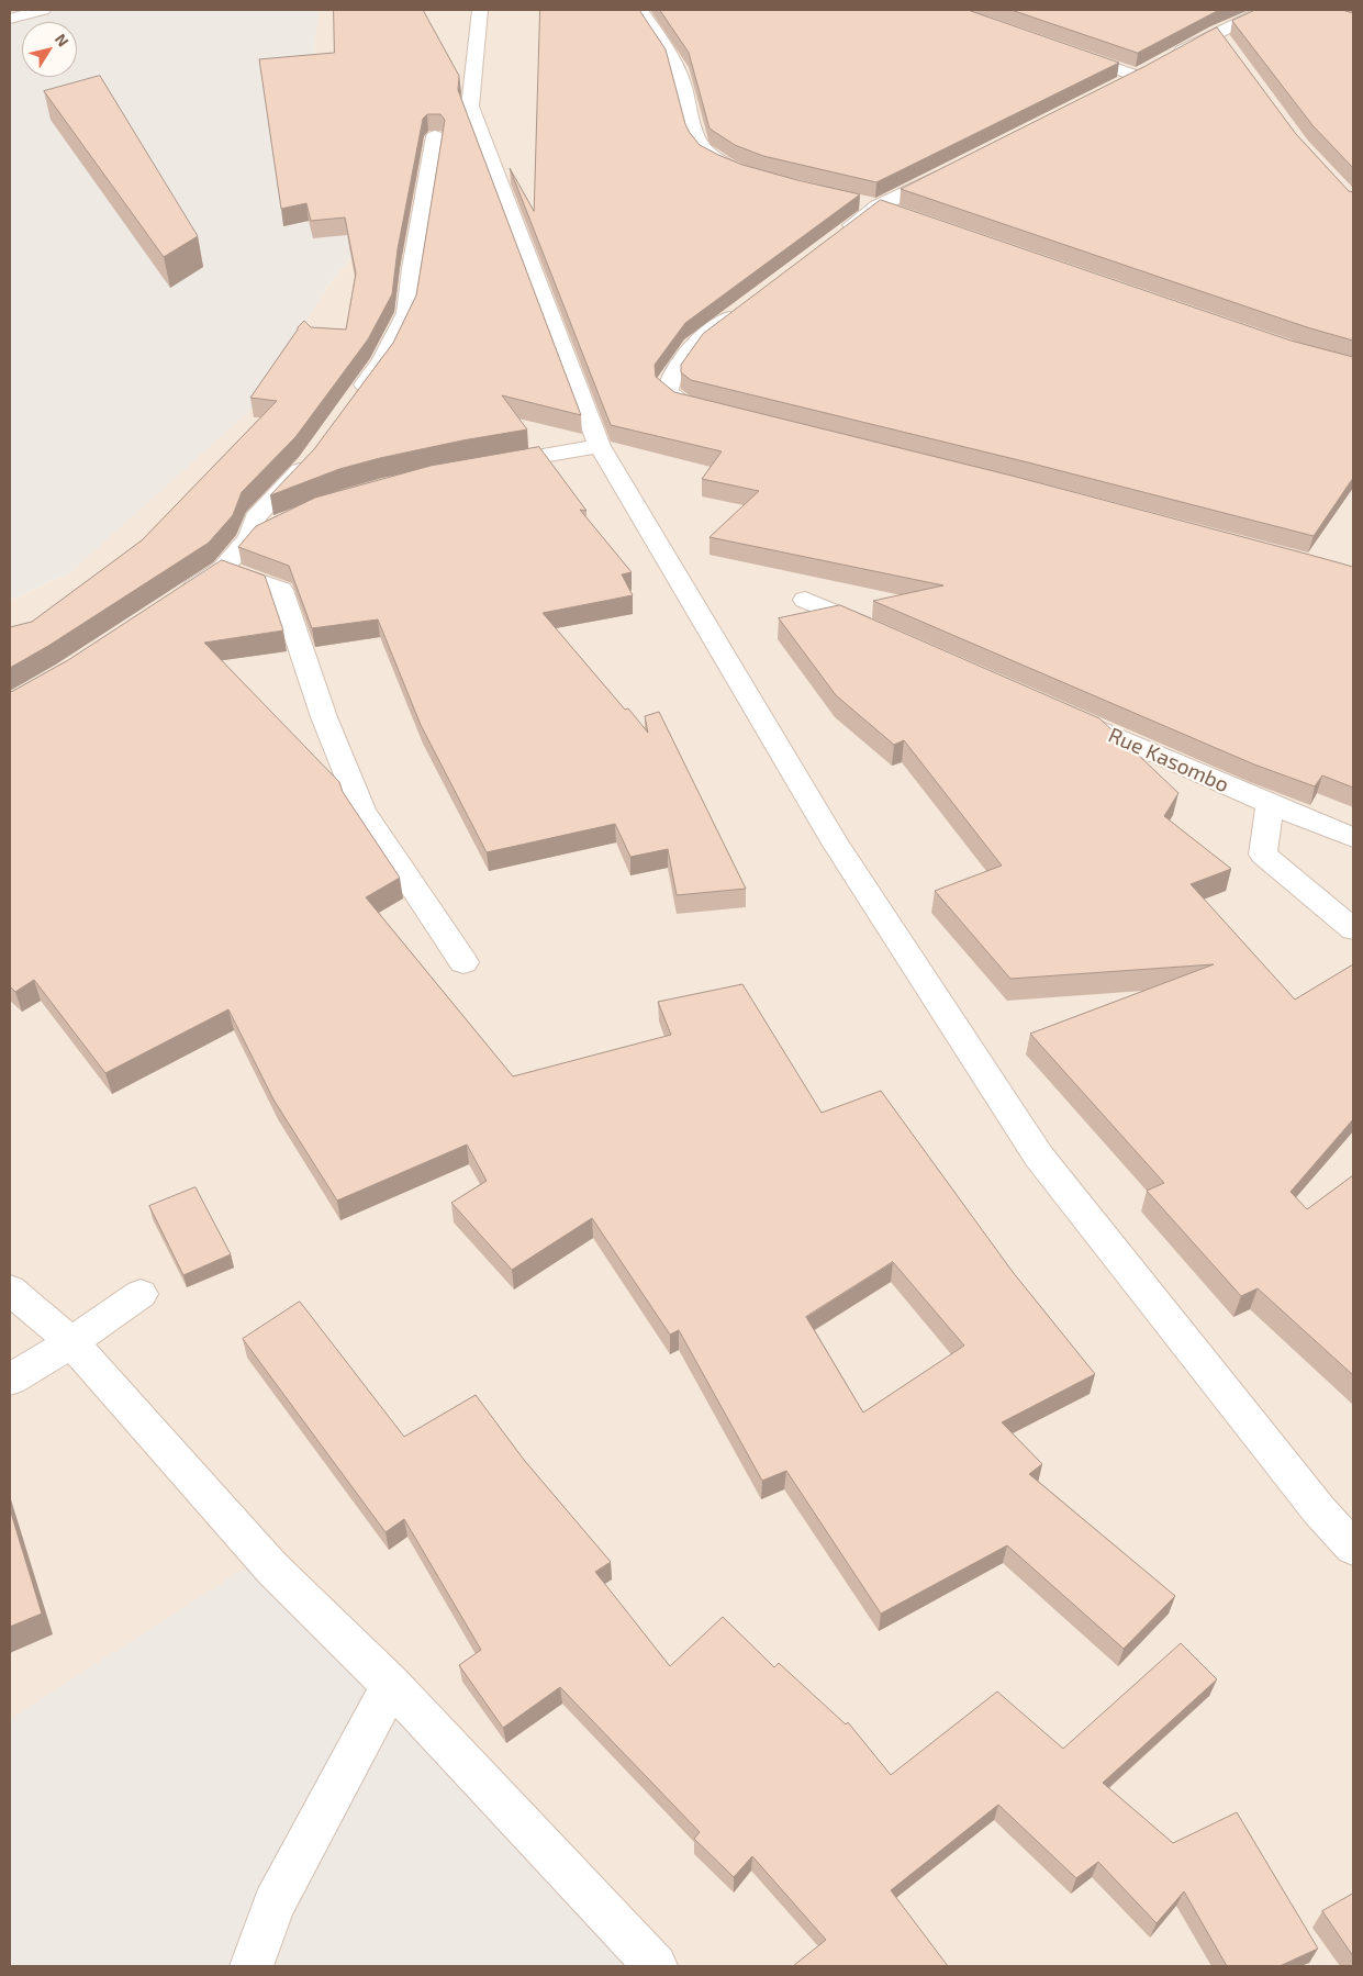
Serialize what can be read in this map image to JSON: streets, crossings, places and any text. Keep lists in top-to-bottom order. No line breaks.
{"streets":{"street":["Rue Kasombo"]},"north":"top right"}
